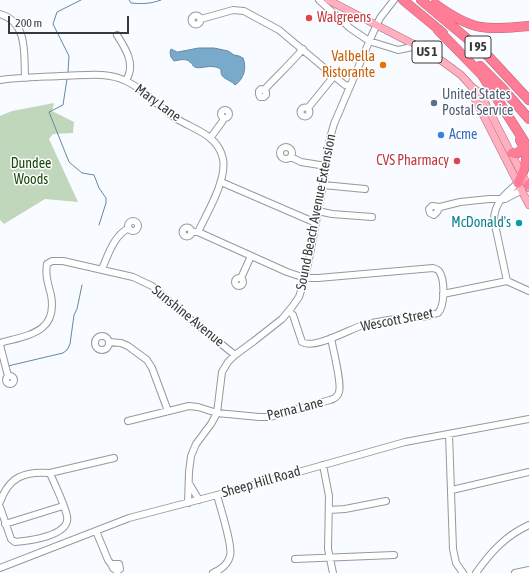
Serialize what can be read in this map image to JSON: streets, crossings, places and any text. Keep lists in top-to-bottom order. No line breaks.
{"streets":{"highway":["I 95"],"main road":["US 1"],"street":["Mary Lane","Sound Beach Avenue Extension","Sunshine Avenue","Wescott Street","Perna Lane","Sheep Hill Road"]},"crossings":[["US 1","Sound Beach Avenue Extension"],["Sound Beach Avenue Extension","Sunshine Avenue"],["Sound Beach Avenue Extension","Wescott Street"],["Sound Beach Avenue Extension","Perna Lane"],["Sound Beach Avenue Extension","Sheep Hill Road"],["Wescott Street","Perna Lane"]],"parks":["Dundee Woods"],"places":["Walgreens","Valbella Ristorante","United States Postal Service","Acme","CVS Pharmacy","McDonald's"],"scale_bar":"200 m"}
